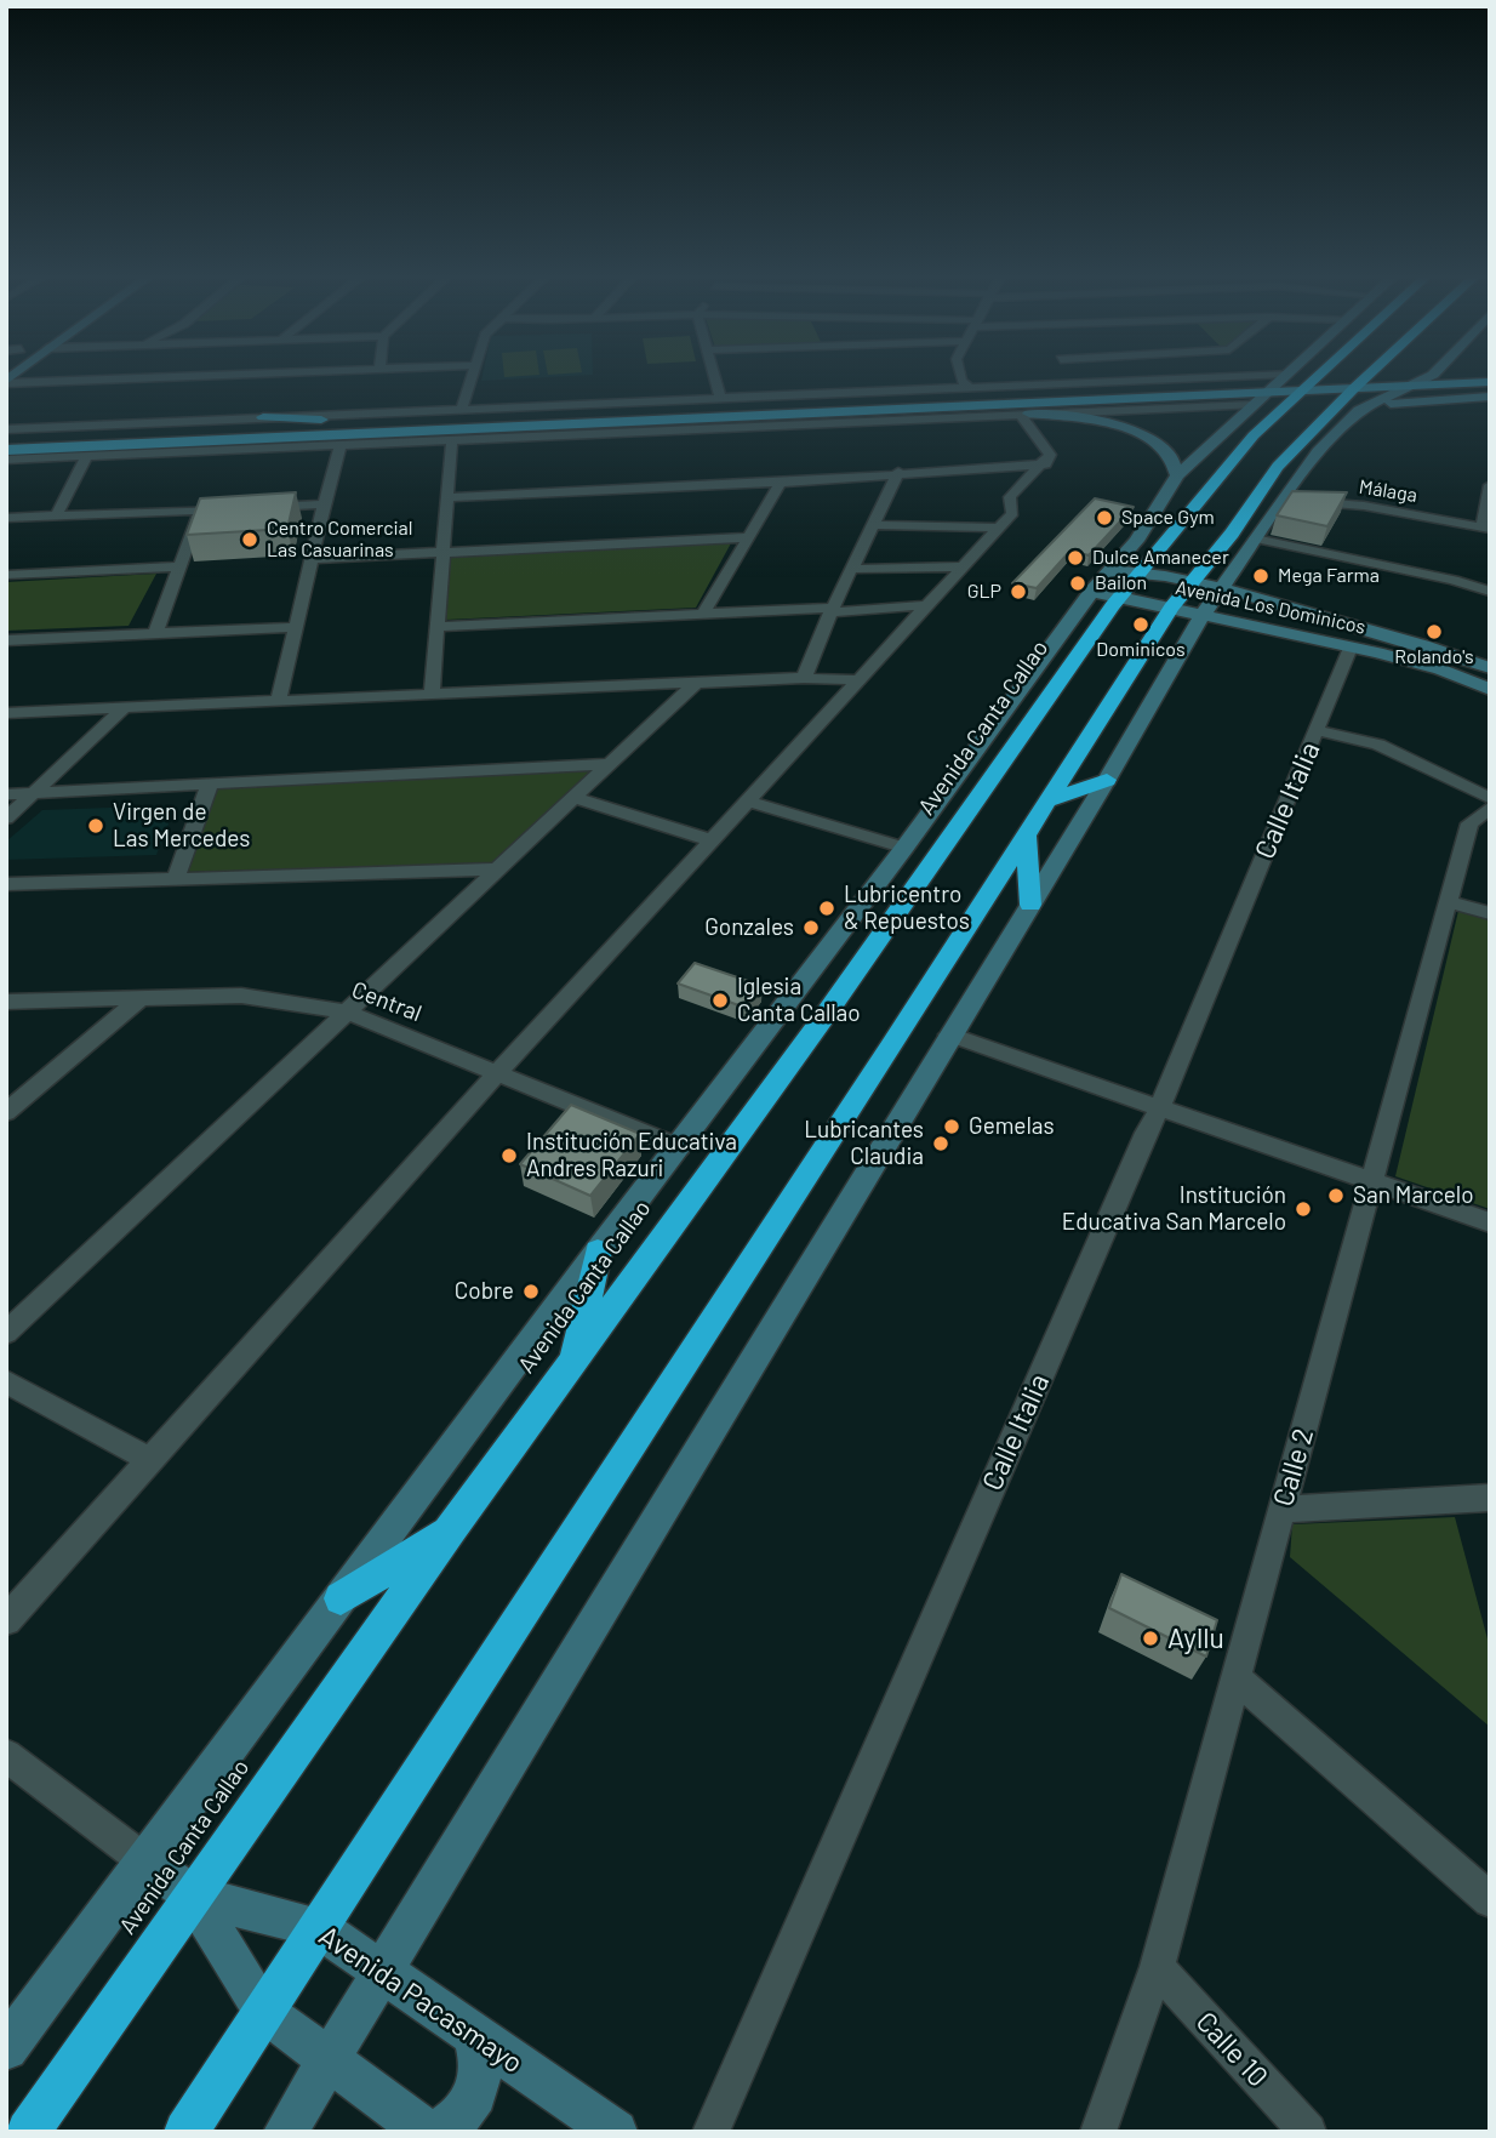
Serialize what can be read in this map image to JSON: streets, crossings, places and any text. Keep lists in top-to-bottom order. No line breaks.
{"streets":{"highway":["Avenida Canta Callao"],"main road":["Avenida Los Dominicos","Avenida Pacasmayo"],"street":["Málaga","Calle Italia","Central","Calle 2","Calle 10"]},"crossings":[["Avenida Los Dominicos","Avenida Canta Callao"],["Avenida Los Dominicos","Calle Italia"],["Avenida Canta Callao","Central"],["Avenida Canta Callao","Avenida Pacasmayo"],["Calle 2","Calle 10"]],"places":["Space Gym","Centro Comercial Las Casuarinas","Dulce Amanecer","Mega Farma","Bailon","GLP","Dominicos","Rolando's","Virgen de Las Mercedes","Lubricentro & Repuestos","Gonzales","Iglesia Canta Callao","Gemelas","Lubricantes Claudia","Institución Educativa Andres Razuri","San Marcelo","Institución Educativa San Marcelo","Cobre","Ayllu"]}
